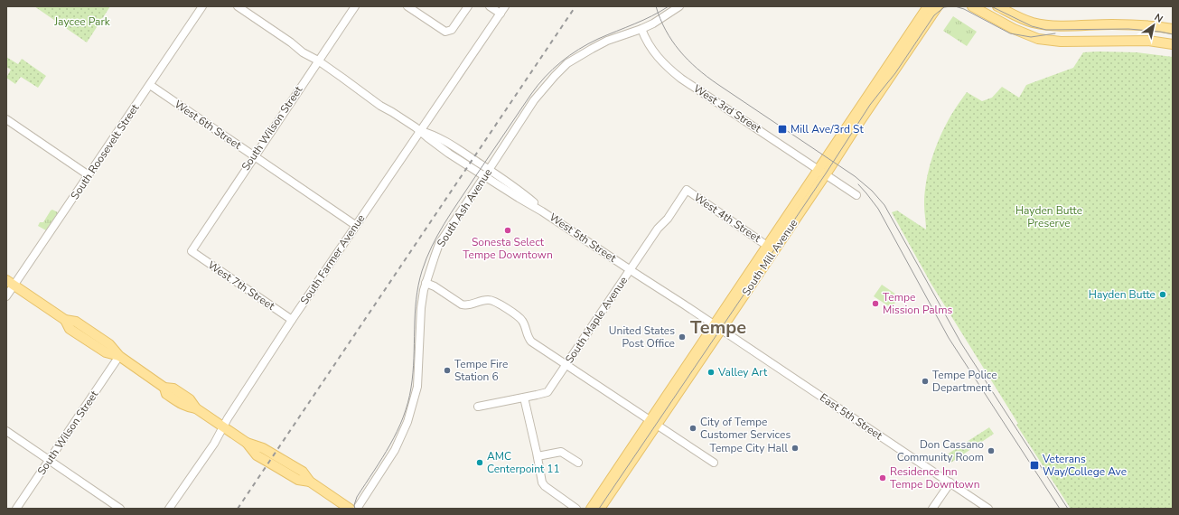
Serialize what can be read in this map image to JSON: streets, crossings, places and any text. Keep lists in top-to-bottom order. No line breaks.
{"streets":{"main road":["South Mill Avenue"],"street":["West 3rd Street","West 6th Street","South Wilson Street","South Roosevelt Street","South Ash Avenue","West 4th Street","West 5th Street","South Farmer Avenue","West 7th Street","South Maple Avenue","East 5th Street"]},"crossings":[["West 3rd Street","South Ash Avenue"],["West 3rd Street","South Mill Avenue"],["West 6th Street","South Wilson Street"],["West 6th Street","South Roosevelt Street"],["West 6th Street","South Farmer Avenue"],["South Wilson Street","West 5th Street"],["South Wilson Street","West 7th Street"],["South Ash Avenue","West 5th Street"],["West 4th Street","South Mill Avenue"],["West 4th Street","South Maple Avenue"],["West 5th Street","South Mill Avenue"],["West 5th Street","South Farmer Avenue"],["West 5th Street","South Maple Avenue"],["West 5th Street","East 5th Street"],["South Mill Avenue","East 5th Street"],["South Farmer Avenue","West 7th Street"]],"districts":["Tempe"],"parks":["Jaycee Park","Hayden Butte Preserve"],"places":{"transit":["Mill Ave/3rd St","Veterans Way/College Ave"],"other":["Sonesta Select Tempe Downtown","Hayden Butte","Tempe Mission Palms","United States Post Office","Tempe Fire Station 6","Valley Art","Tempe Police Department","City of Tempe Customer Services","Tempe City Hall","Don Cassano Community Room","AMC Centerpoint 11","Residence Inn Tempe Downtown"]},"north":"top right"}
